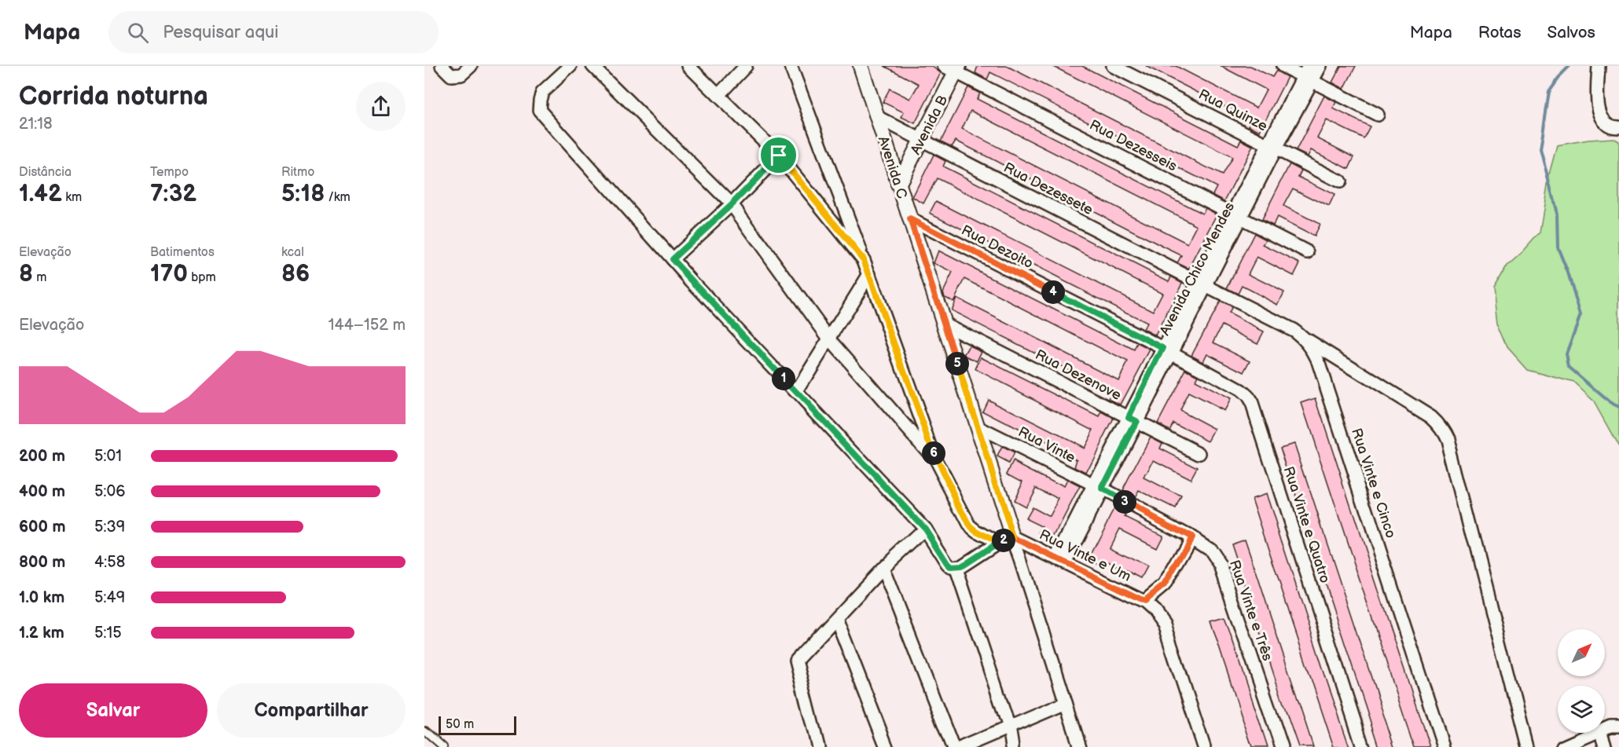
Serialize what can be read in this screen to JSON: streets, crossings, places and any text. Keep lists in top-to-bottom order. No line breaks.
{"streets":{"street":["Rua Quinze","Avenida B","Rua Dezesseis","Avenida C","Rua Dezessete","Rua Dezoito","Avenida Chico Mendes","Rua Dezenove","Rua Vinte","Rua Vinte e Cinco","Rua Vinte e Quatro","Rua Vinte e Um","Rua Vinte e Três"]},"crossings":[["Rua Quinze","Avenida Chico Mendes"],["Avenida B","Rua Dezesseis"],["Avenida B","Avenida C"],["Avenida B","Rua Dezessete"],["Rua Dezesseis","Avenida Chico Mendes"],["Avenida C","Rua Dezessete"],["Avenida C","Rua Dezoito"],["Avenida C","Rua Dezenove"],["Avenida C","Rua Vinte"],["Avenida C","Rua Vinte e Um"],["Rua Dezessete","Avenida Chico Mendes"],["Rua Dezessete","Rua Vinte e Cinco"],["Rua Dezoito","Avenida Chico Mendes"],["Rua Dezoito","Rua Vinte e Quatro"],["Avenida Chico Mendes","Rua Dezenove"],["Avenida Chico Mendes","Rua Vinte"],["Avenida Chico Mendes","Rua Vinte e Cinco"],["Avenida Chico Mendes","Rua Vinte e Quatro"],["Avenida Chico Mendes","Rua Vinte e Um"],["Avenida Chico Mendes","Rua Vinte e Três"],["Rua Vinte","Rua Vinte e Três"]],"scale_bar":"50 m","north":"top right","page":{"header":"Mapa","search":"Pesquisar aqui","nav":["Mapa","Rotas","Salvos"],"heading":["Corrida noturna","21:18"],"stats":[["Distância","1.42 km"],["Tempo","7:32"],["Ritmo","5:18 /km"],["Elevação","8 m"],["Batimentos","170 bpm"],["kcal","86"]],"pins":["4","5","1","6","3","2"],"chart":["Elevação","144–152 m"],"list":[{"name":"200 m","note":"5:01"},{"name":"400 m","note":"5:06"},{"name":"600 m","note":"5:39"},{"name":"800 m","note":"4:58"},{"name":"1.0 km","note":"5:49"},{"name":"1.2 km","note":"5:15"}],"buttons":["Salvar","Compartilhar"],"scale":"50 m"}}
